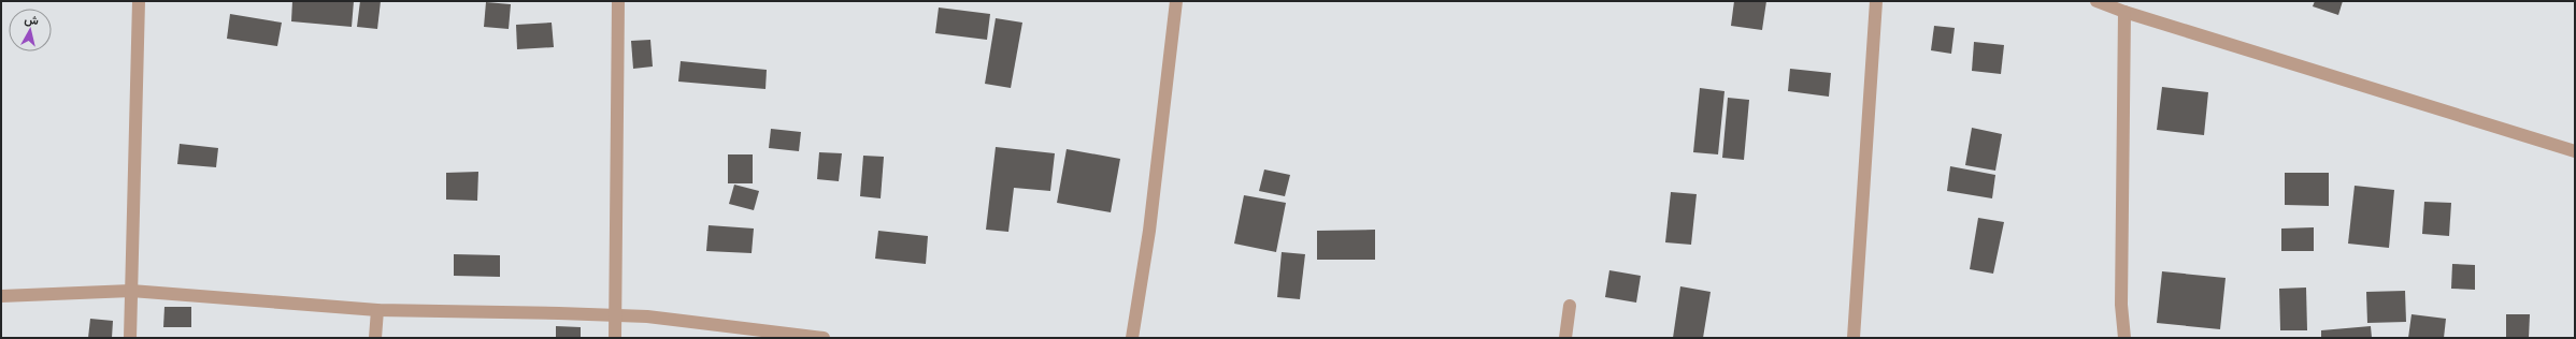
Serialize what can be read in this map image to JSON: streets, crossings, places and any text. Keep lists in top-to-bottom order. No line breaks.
{"north":"top"}
